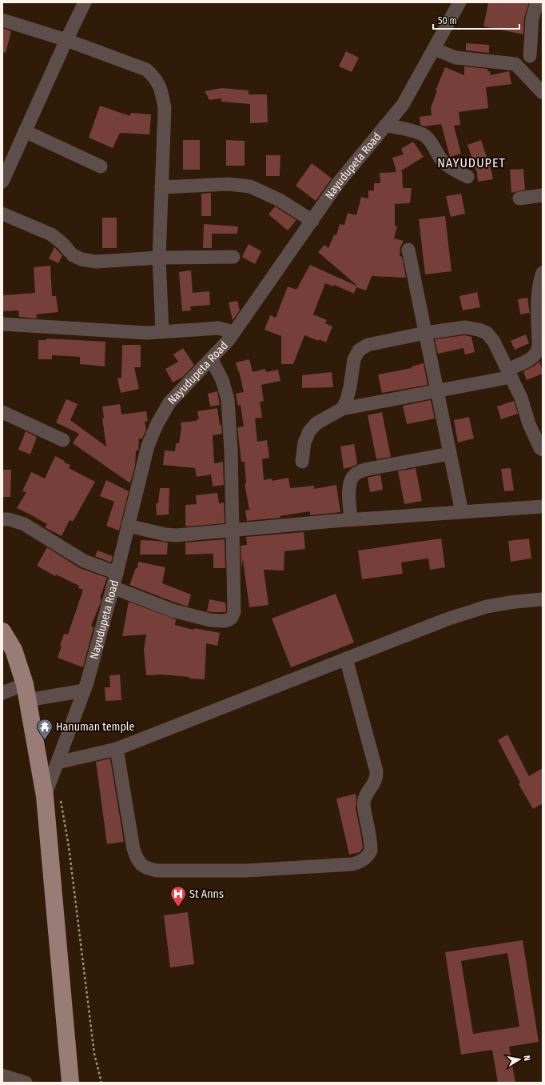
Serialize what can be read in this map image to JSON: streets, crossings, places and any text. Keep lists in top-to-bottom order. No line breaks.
{"streets":{"street":["Nayudupeta Road"]},"districts":["NAYUDUPET"],"places":{"temple":["Hanuman temple"],"hospital":["St Anns"]},"scale_bar":"50 m","north":"right"}
